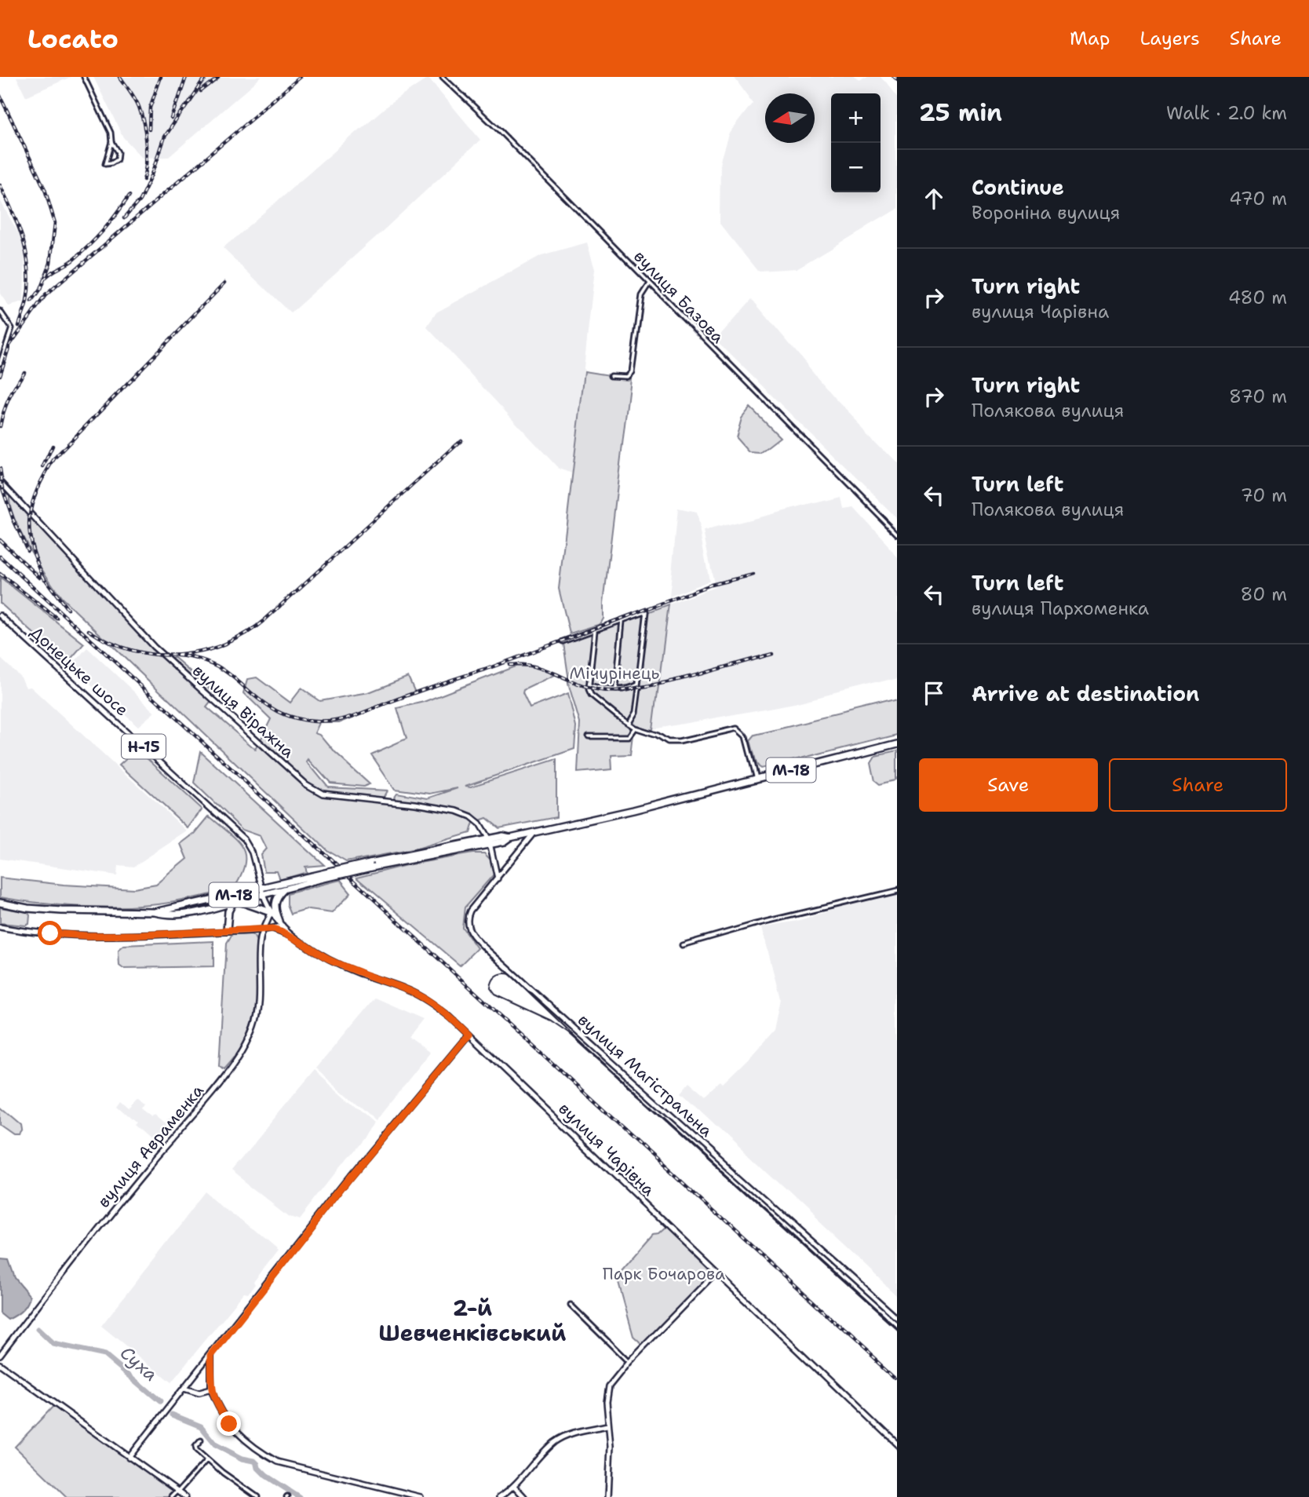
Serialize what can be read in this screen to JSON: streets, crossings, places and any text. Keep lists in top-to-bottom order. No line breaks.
{"streets":{"highway":["М-18"],"main road":["Донецьке шосе","вулиця Віражна","Н-15","вулиця Магістральна","вулиця Авраменка","вулиця Чарівна"],"street":["вулиця Базова"]},"crossings":[["Донецьке шосе","М-18"],["Донецьке шосе","вулиця Авраменка"],["Донецьке шосе","вулиця Чарівна"],["вулиця Віражна","М-18"],["вулиця Віражна","вулиця Магістральна"],["М-18","вулиця Магістральна"],["вулиця Авраменка","вулиця Чарівна"]],"districts":["2-й Шевченківський"],"water":["Суха"],"parks":["Мічурінець","Парк Бочарова"],"north":"left","page":{"header":"Locato","nav":["Map","Layers","Share"],"heading":["25 min","Walk · 2.0 km"],"map_buttons":["+","−"],"list":[["Continue","Вороніна вулиця","470 m"],["Turn right","вулиця Чарівна","480 m"],["Turn right","Полякова вулиця","870 m"],["Turn left","Полякова вулиця","70 m"],["Turn left","вулиця Пархоменка","80 m"],"Arrive at destination"],"buttons":["Save","Share"]}}
